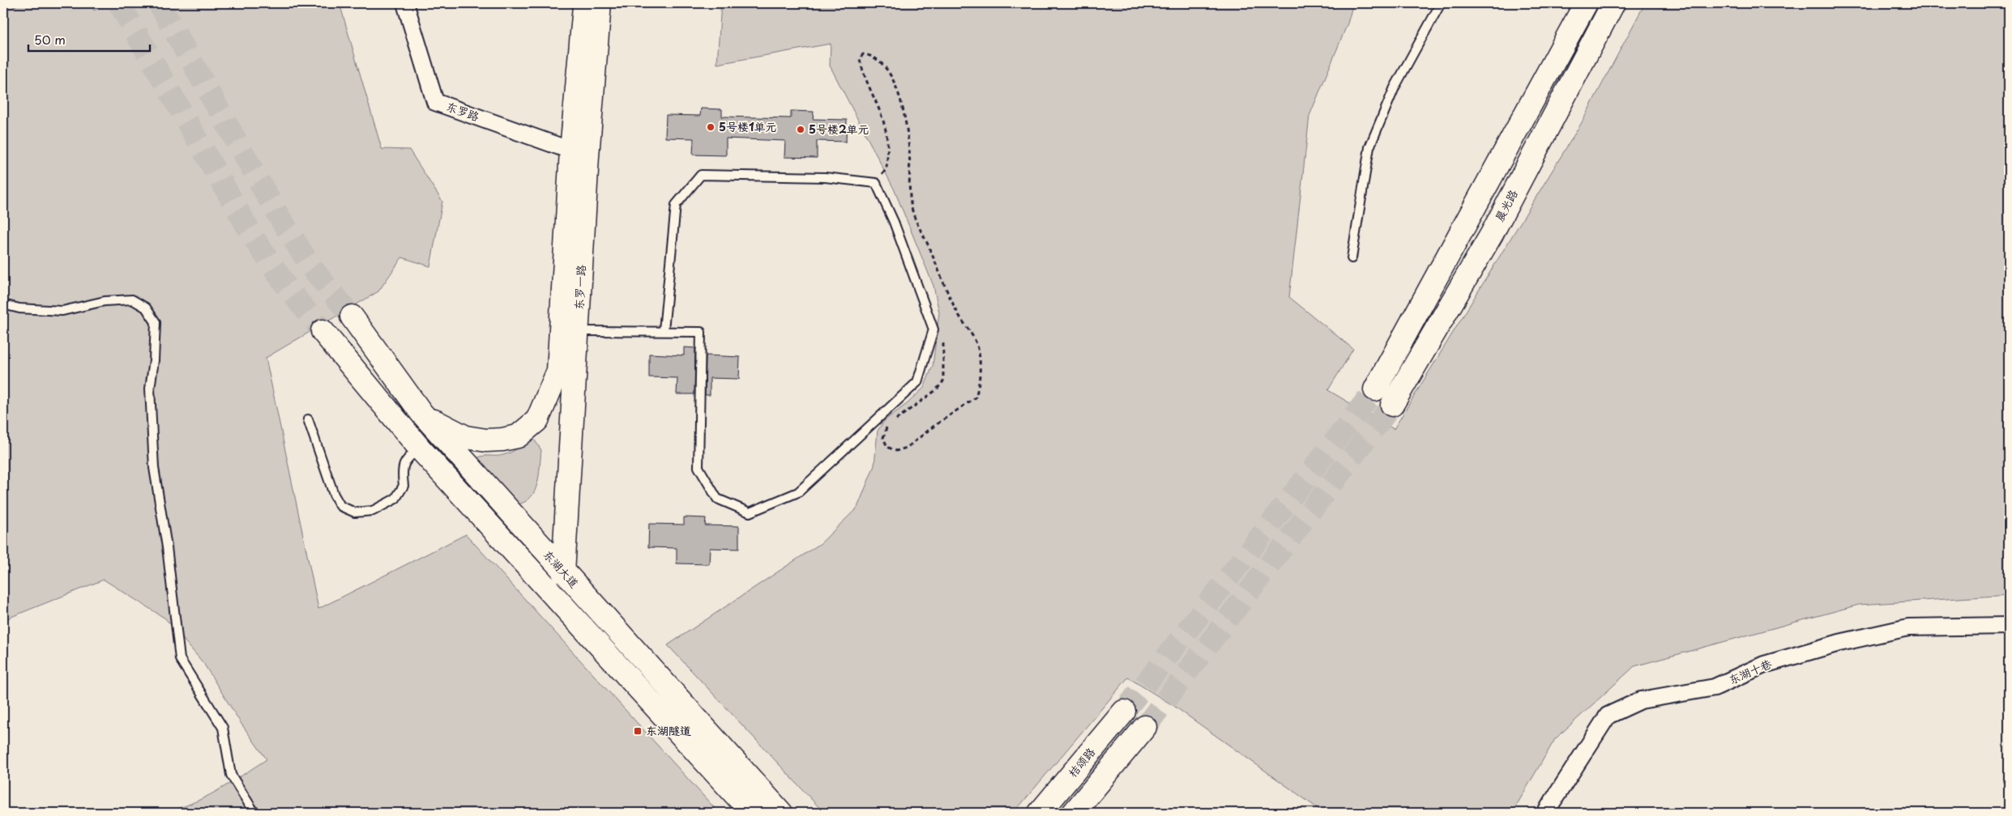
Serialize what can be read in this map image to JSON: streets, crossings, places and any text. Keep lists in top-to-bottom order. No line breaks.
{"streets":{"main road":["晨光路","东罗一路","东湖大道","桔颂路"],"street":["东罗路","东湖十巷"]},"crossings":[["东罗路","东罗一路"],["东罗一路","东湖大道"]],"places":{"other":["5号楼1单元","5号楼2单元"],"transit":["东湖隧道"]},"scale_bar":"50 m"}
